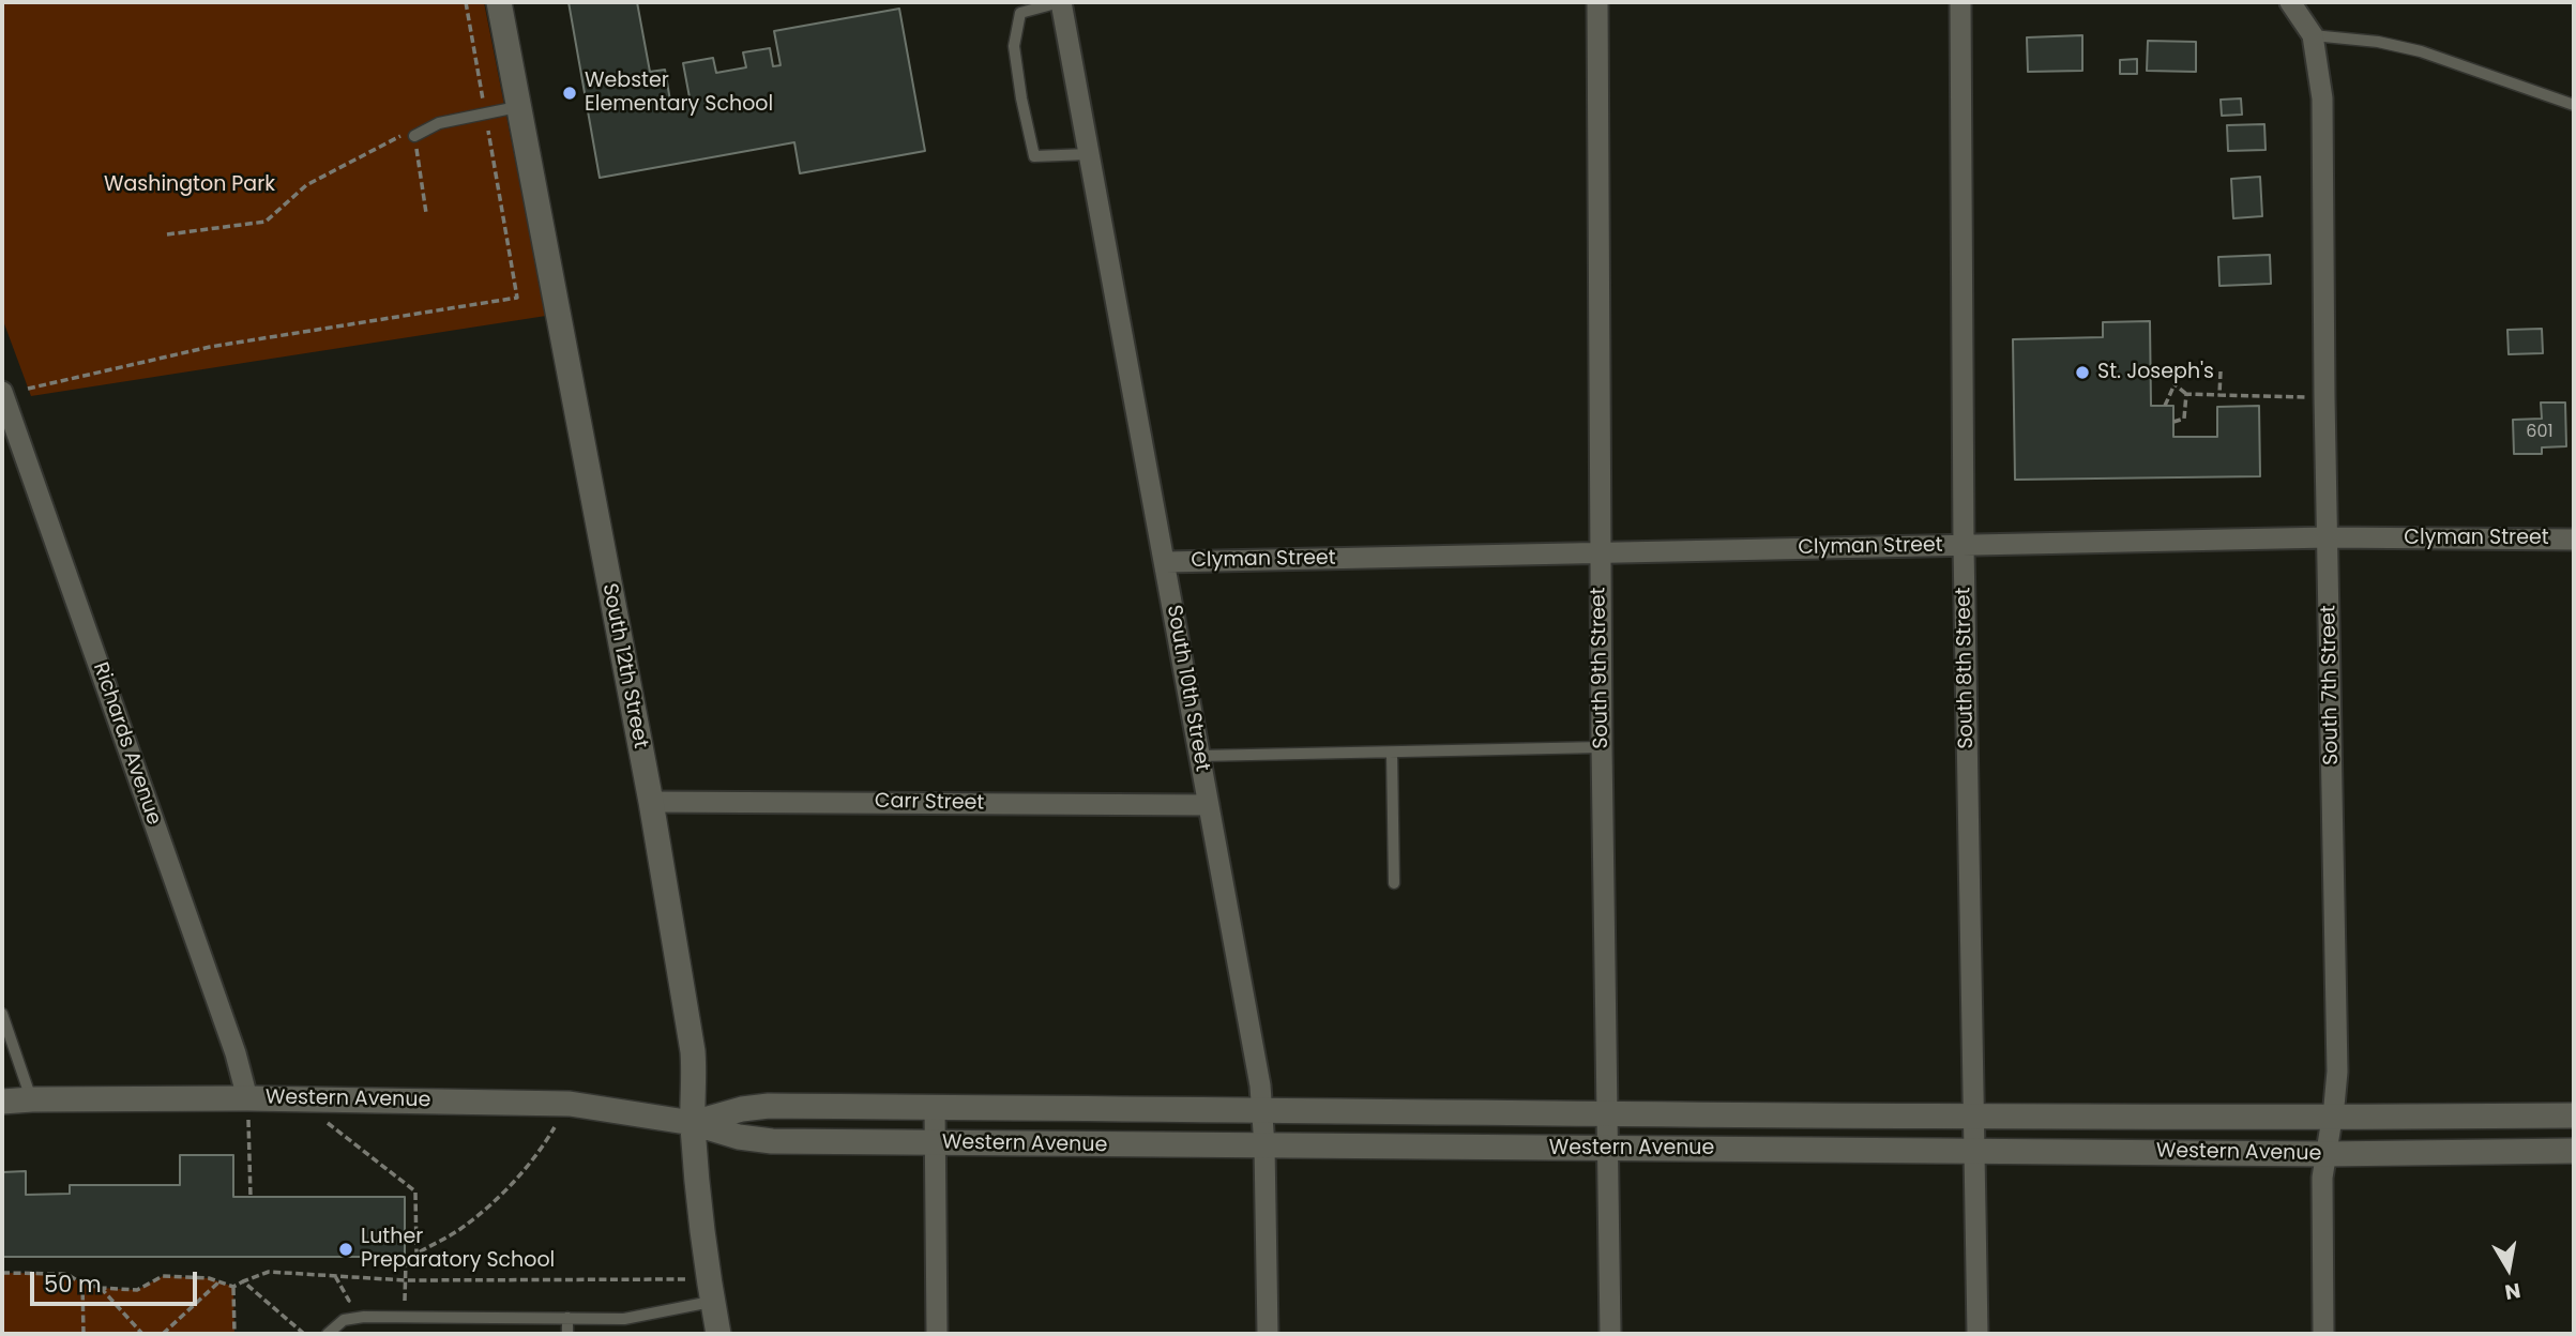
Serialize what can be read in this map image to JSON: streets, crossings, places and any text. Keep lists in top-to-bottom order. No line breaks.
{"streets":{"street":["Clyman Street","South 12th Street","South 9th Street","South 8th Street","South 7th Street","South 10th Street","Richards Avenue","Carr Street","Western Avenue"]},"crossings":[["Clyman Street","South 9th Street"],["Clyman Street","South 8th Street"],["Clyman Street","South 7th Street"],["Clyman Street","South 10th Street"],["South 12th Street","Carr Street"],["South 12th Street","Western Avenue"],["South 9th Street","Western Avenue"],["South 8th Street","Western Avenue"],["South 7th Street","Western Avenue"],["South 10th Street","Carr Street"],["South 10th Street","Western Avenue"],["Richards Avenue","Western Avenue"]],"parks":["Washington Park"],"places":["Webster Elementary School","St. Joseph's","Luther Preparatory School"],"house_numbers":["601"],"scale_bar":"50 m","north":"bottom"}
